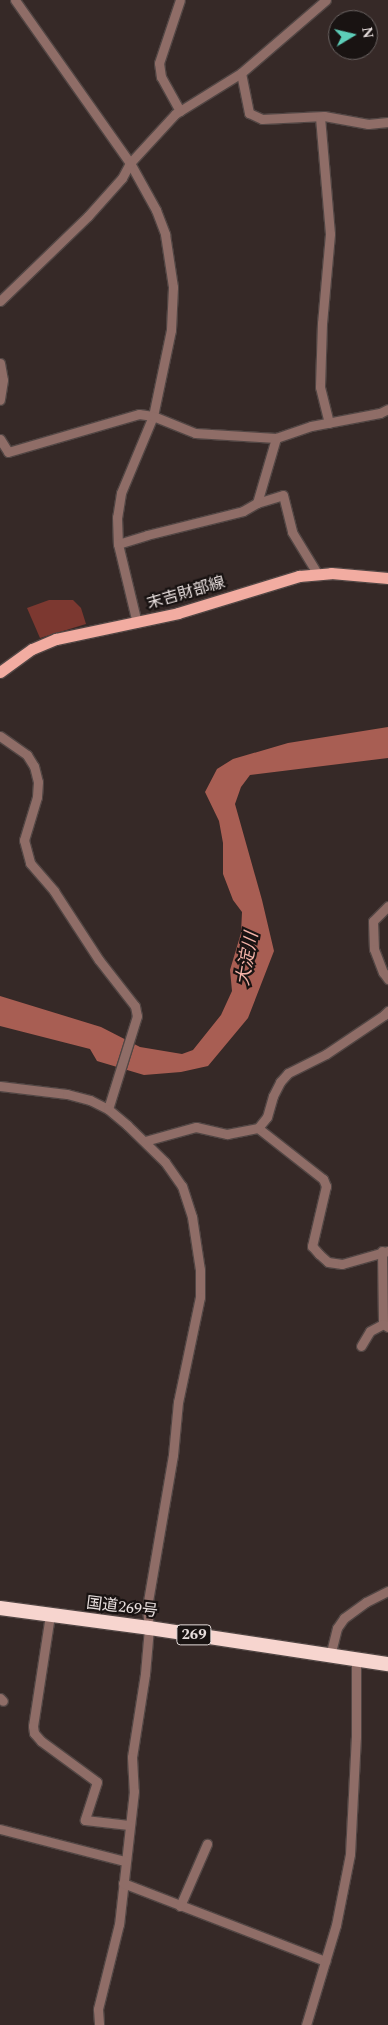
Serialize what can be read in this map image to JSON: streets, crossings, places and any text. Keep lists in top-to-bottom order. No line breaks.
{"streets":{"highway":["国道269号","269"],"main road":["末吉財部線"]},"water":["大淀川"],"north":"right"}
